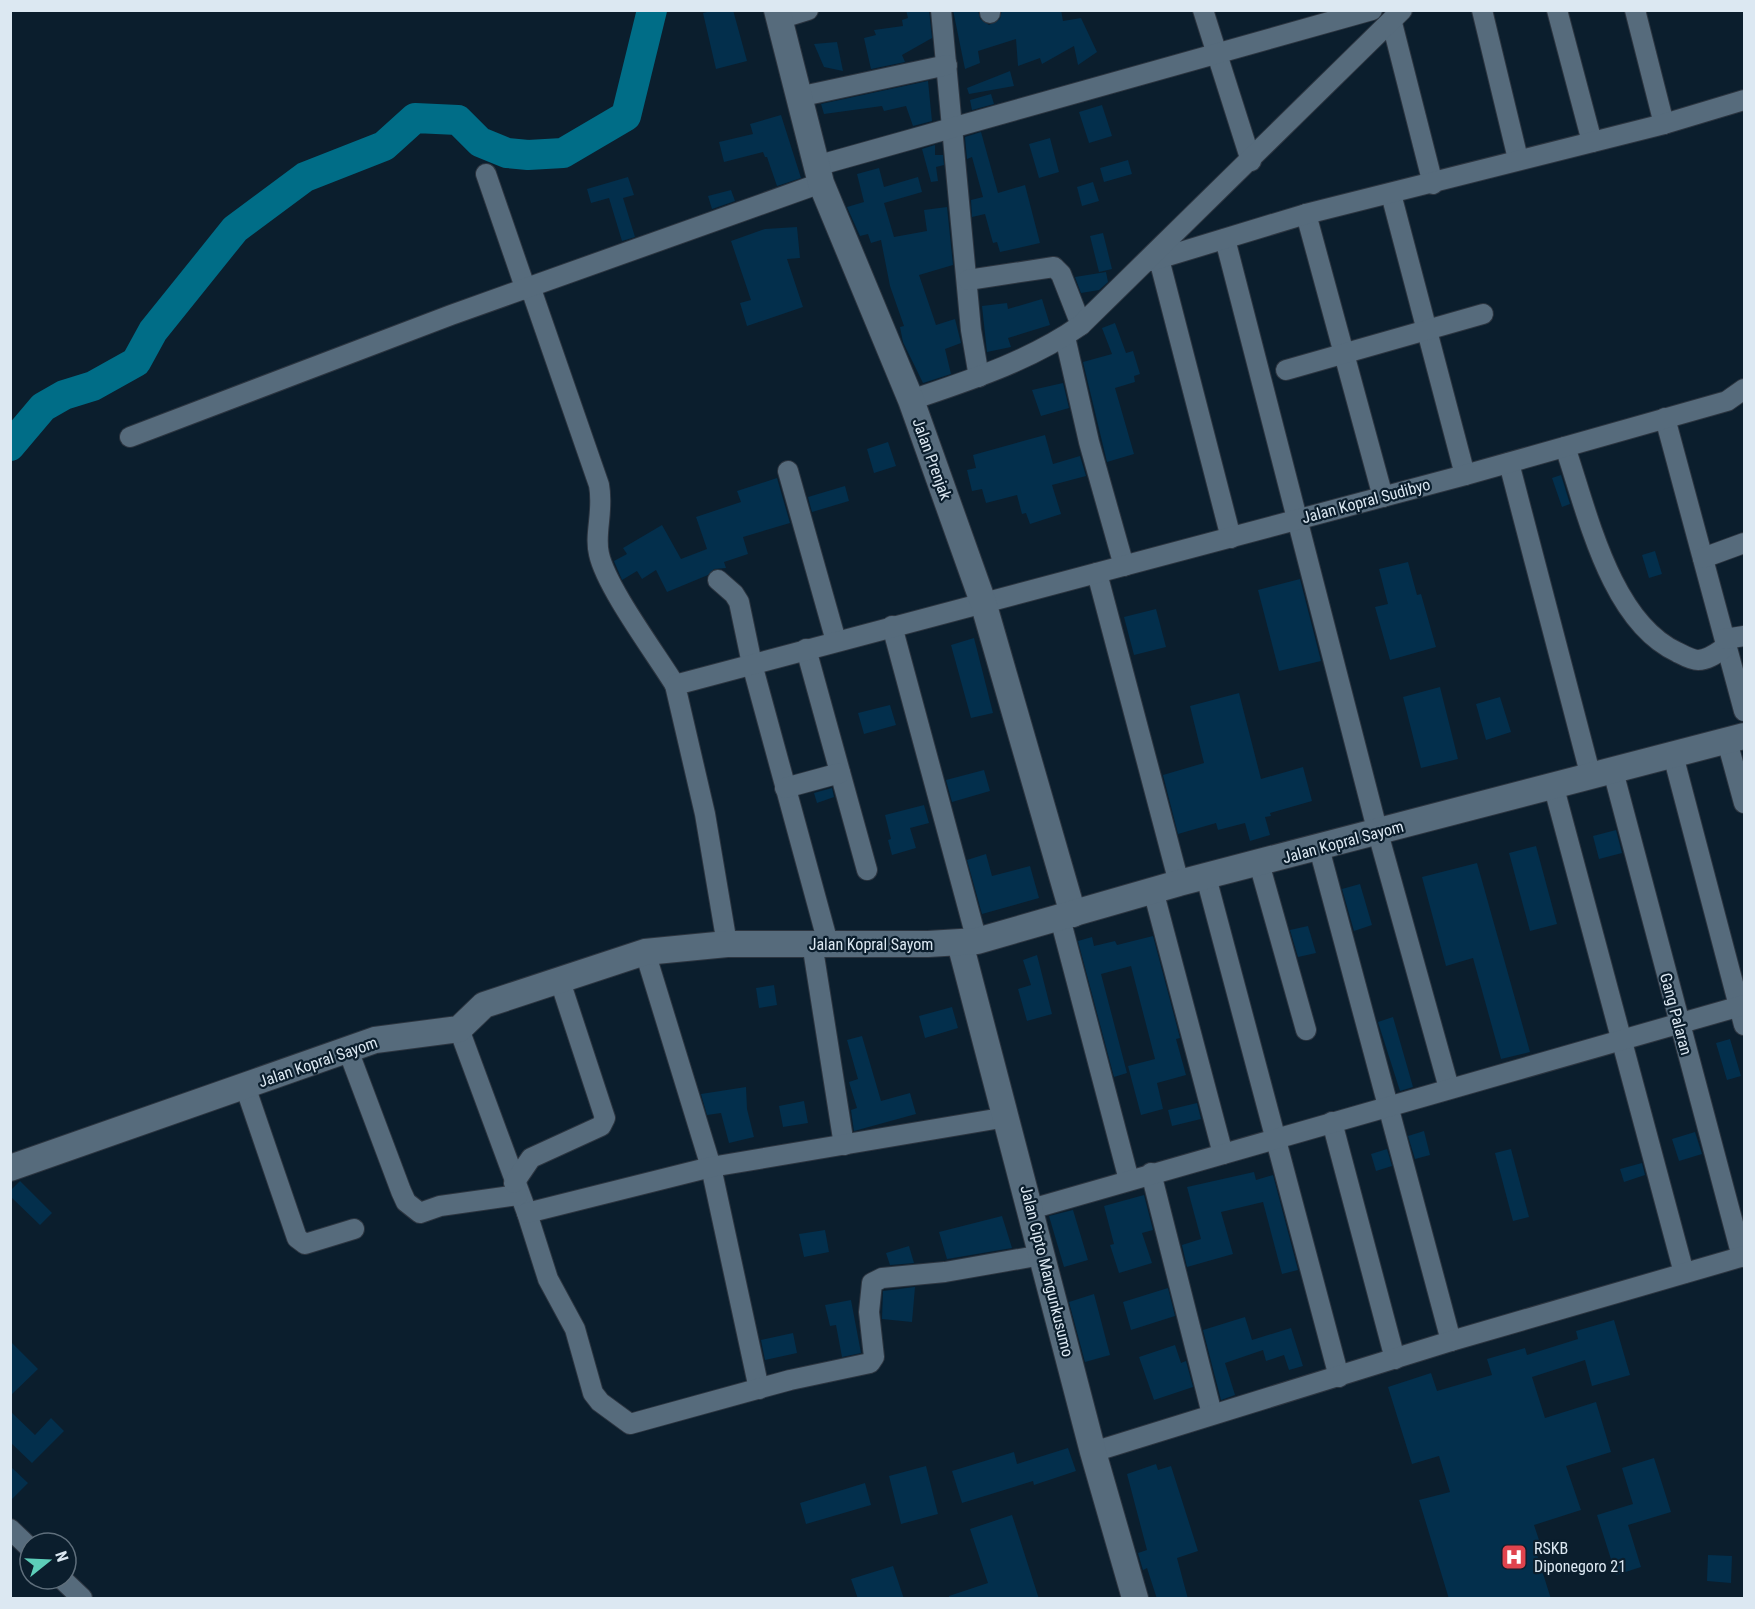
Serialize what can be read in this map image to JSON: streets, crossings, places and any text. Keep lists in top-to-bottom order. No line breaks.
{"streets":{"street":["Jalan Prenjak","Jalan Kopral Sudibyo","Jalan Kopral Sayom","Gang Palaran","Jalan Cipto Mangunkusumo"]},"crossings":[["Jalan Prenjak","Jalan Kopral Sudibyo"],["Jalan Prenjak","Jalan Kopral Sayom"],["Jalan Kopral Sudibyo","Gang Palaran"],["Jalan Kopral Sayom","Gang Palaran"],["Jalan Kopral Sayom","Jalan Cipto Mangunkusumo"]],"places":{"hospital":["RSKB Diponegoro 21"]},"north":"right"}
